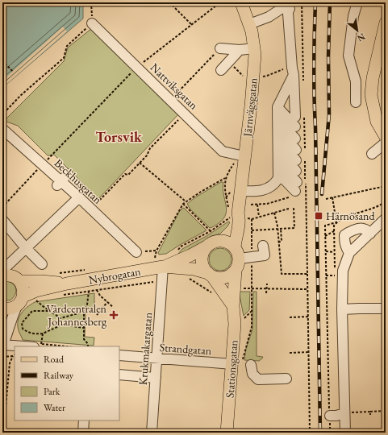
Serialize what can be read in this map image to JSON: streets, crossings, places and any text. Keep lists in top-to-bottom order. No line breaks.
{"streets":{"main road":["Järnvägsgatan","Nybrogatan","Stationsgatan"],"street":["Nattviksgatan","Beckhusgatan","Krukmakargatan","Strandgatan"]},"crossings":[["Nattviksgatan","Järnvägsgatan"],["Järnvägsgatan","Nybrogatan"],["Järnvägsgatan","Stationsgatan"],["Nybrogatan","Krukmakargatan"],["Nybrogatan","Stationsgatan"],["Krukmakargatan","Strandgatan"],["Strandgatan","Stationsgatan"]],"districts":["Torsvik"],"places":{"transit":["Härnösand"],"health":["Vårdcentralen Johannesberg"]},"legend":["Road","Railway","Park","Water"],"north":"bottom right"}
